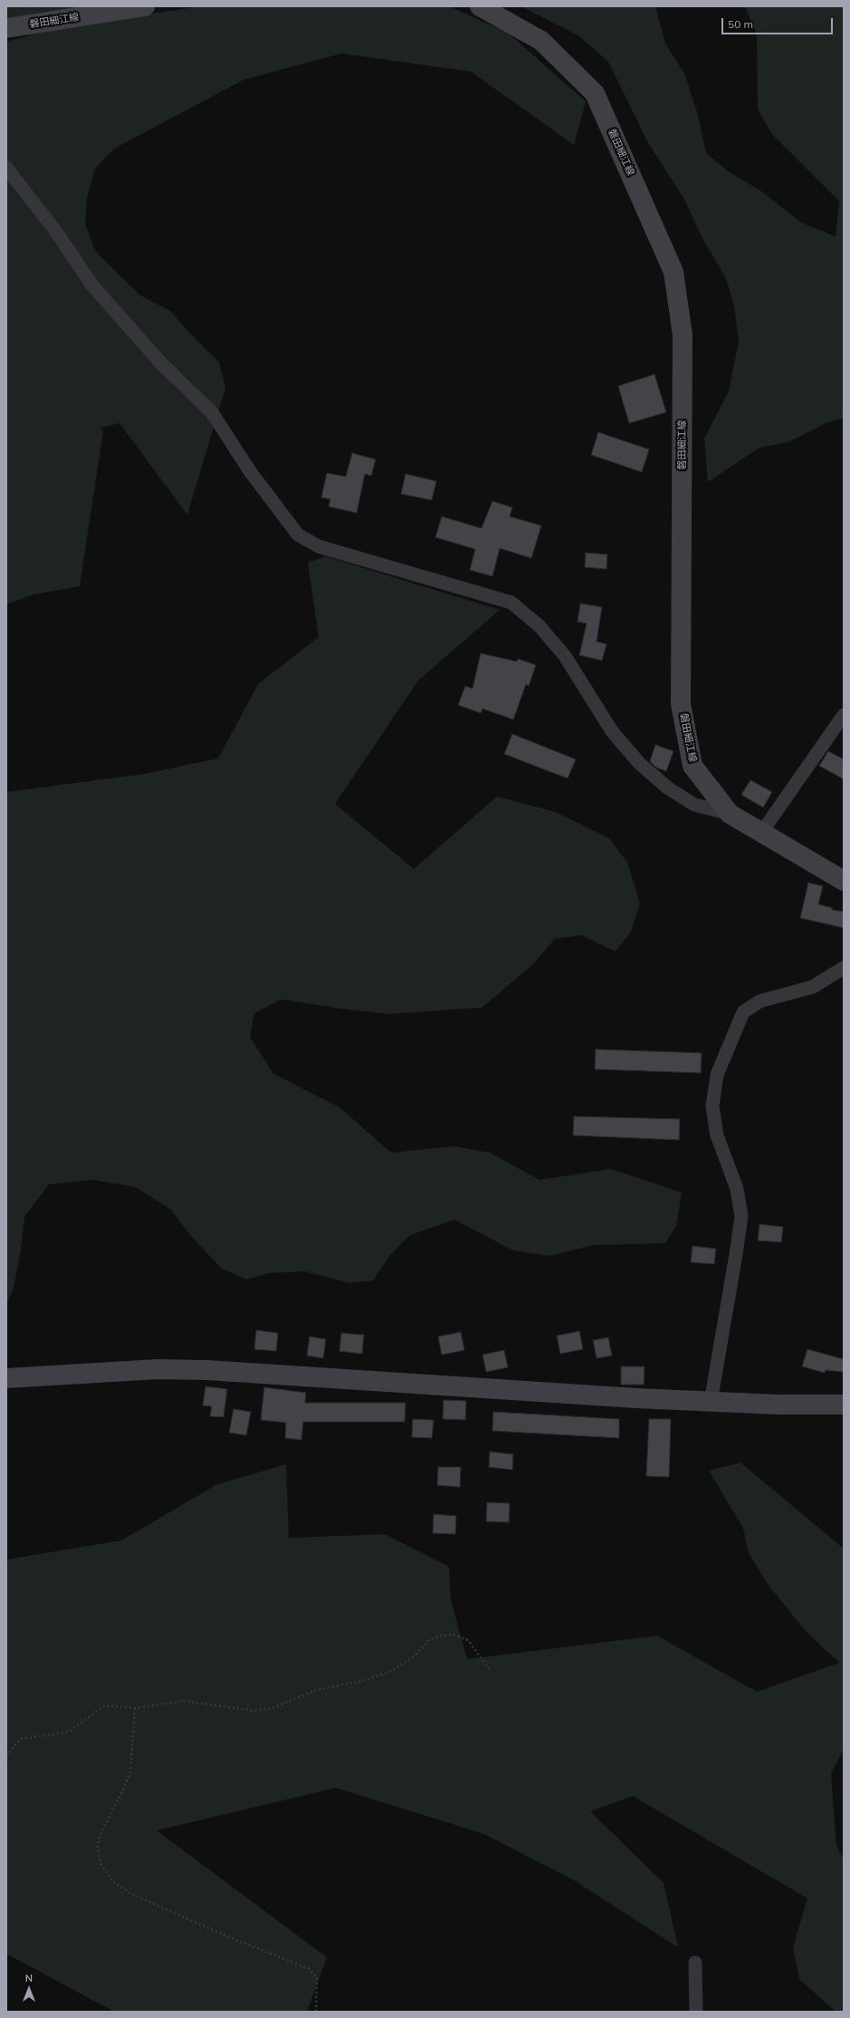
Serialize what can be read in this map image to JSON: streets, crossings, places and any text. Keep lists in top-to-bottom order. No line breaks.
{"streets":{"main road":["磐田細江線"]},"scale_bar":"50 m","north":"top"}
